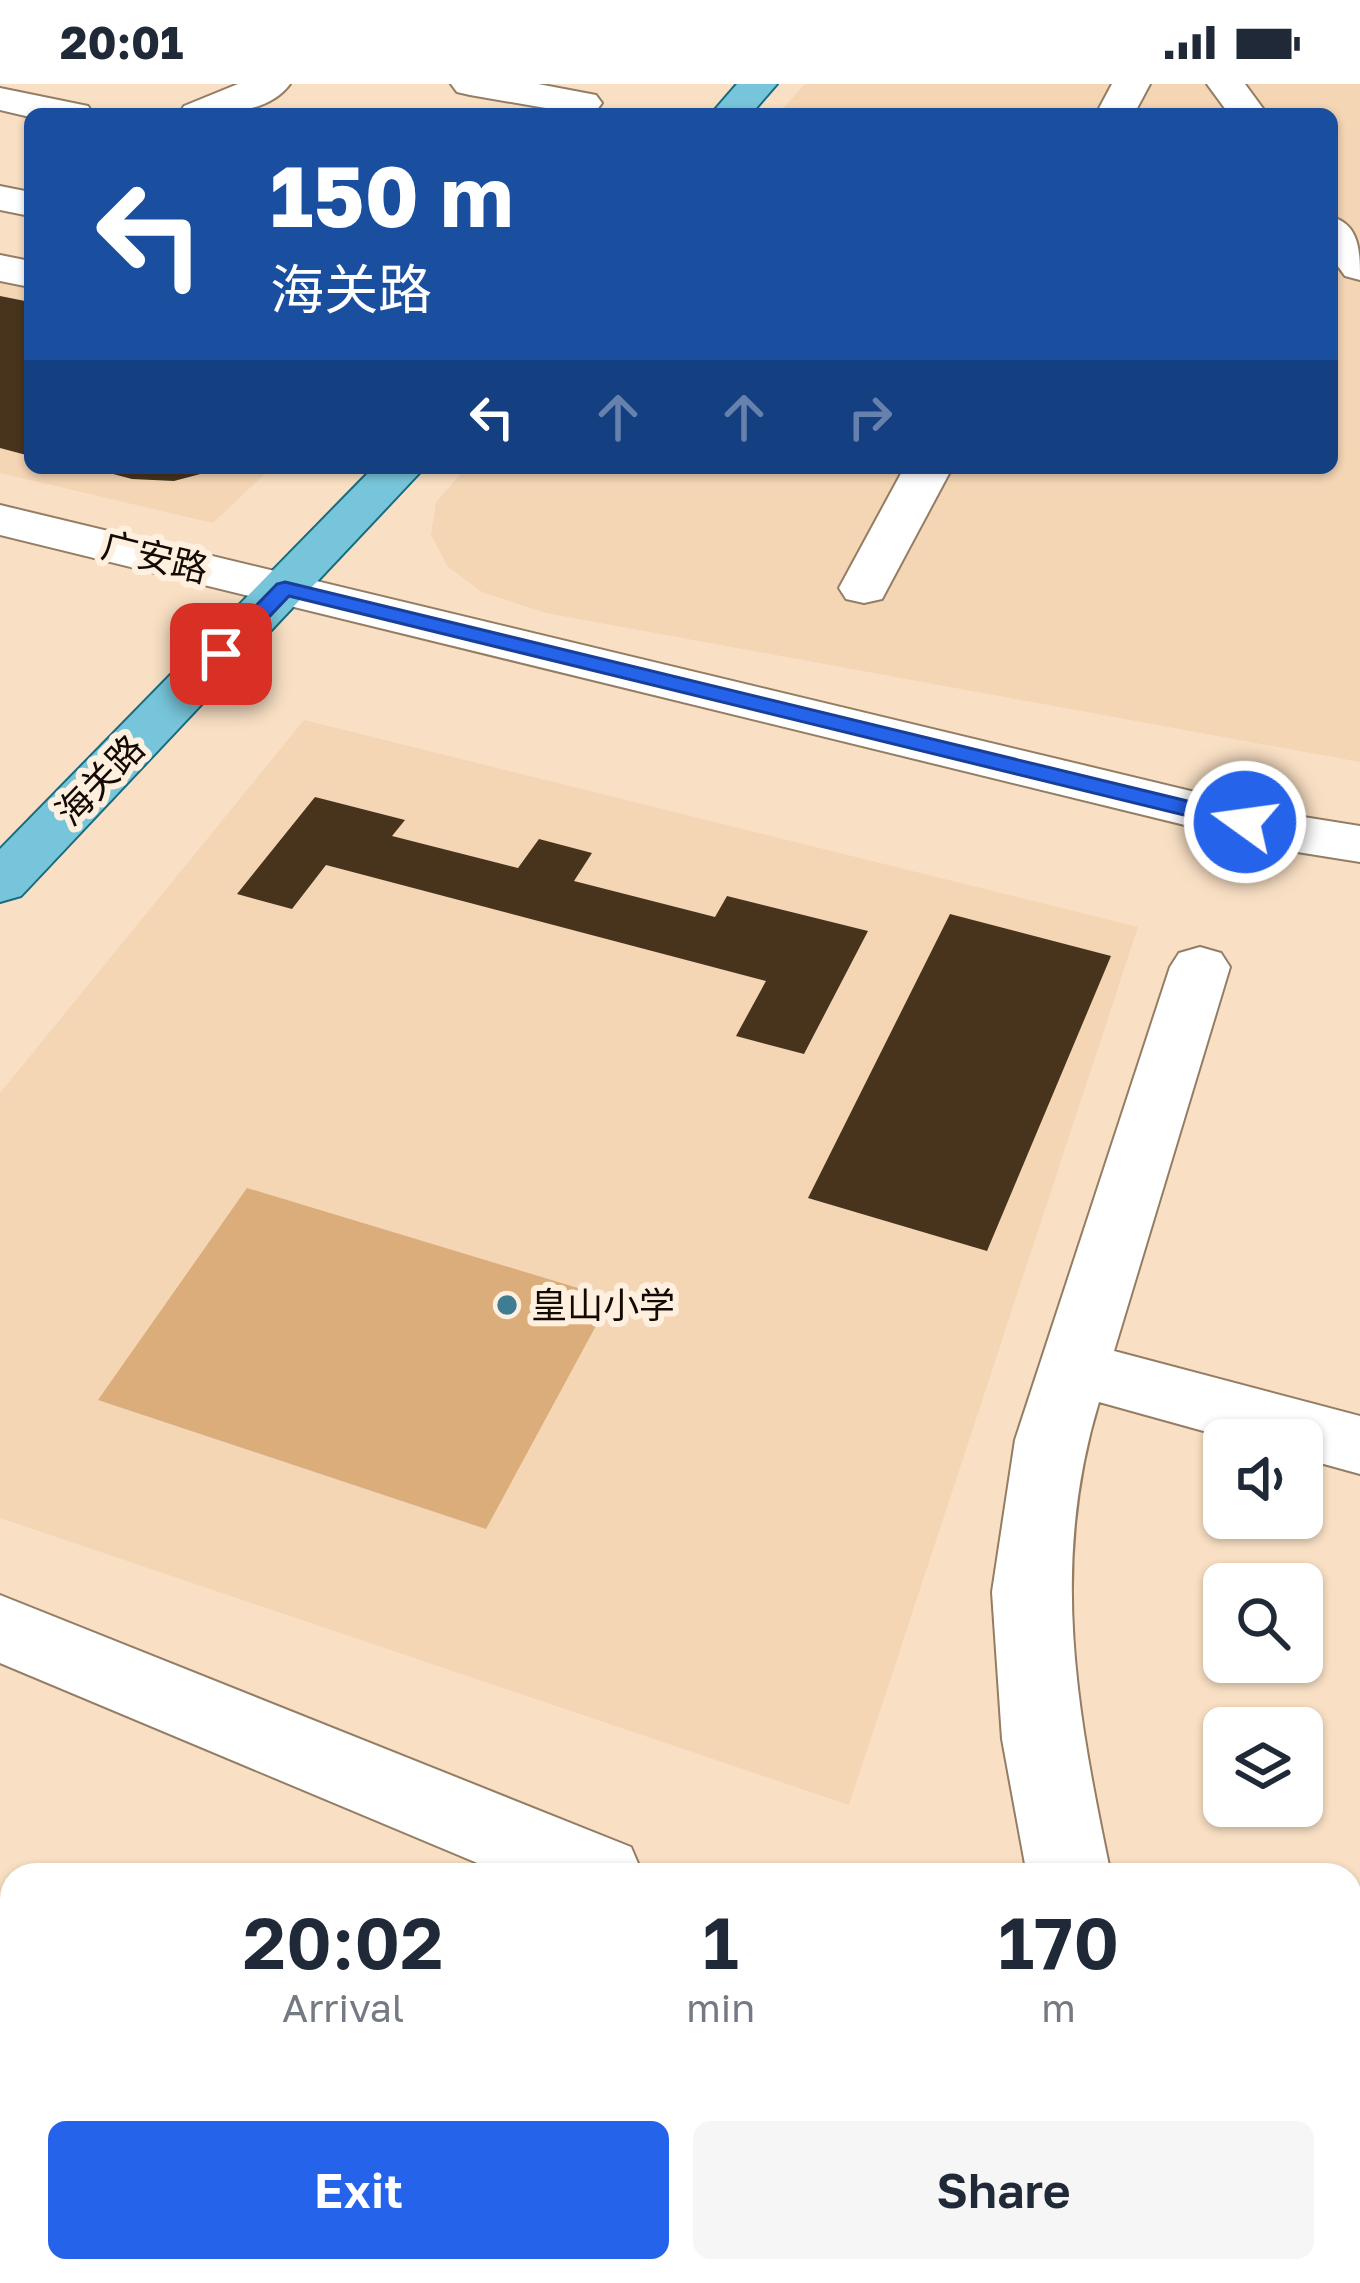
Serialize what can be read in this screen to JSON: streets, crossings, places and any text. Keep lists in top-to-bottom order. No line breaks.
{"streets":{"main road":["海关路"],"street":["广安路"]},"crossings":[["广安路","海关路"]],"places":["皇山小学"],"page":{"status":"20:01","turn":["150 m","海关路"],"eta":["20:02","Arrival","1","min","170","m"],"buttons":["Exit","Share"]}}
